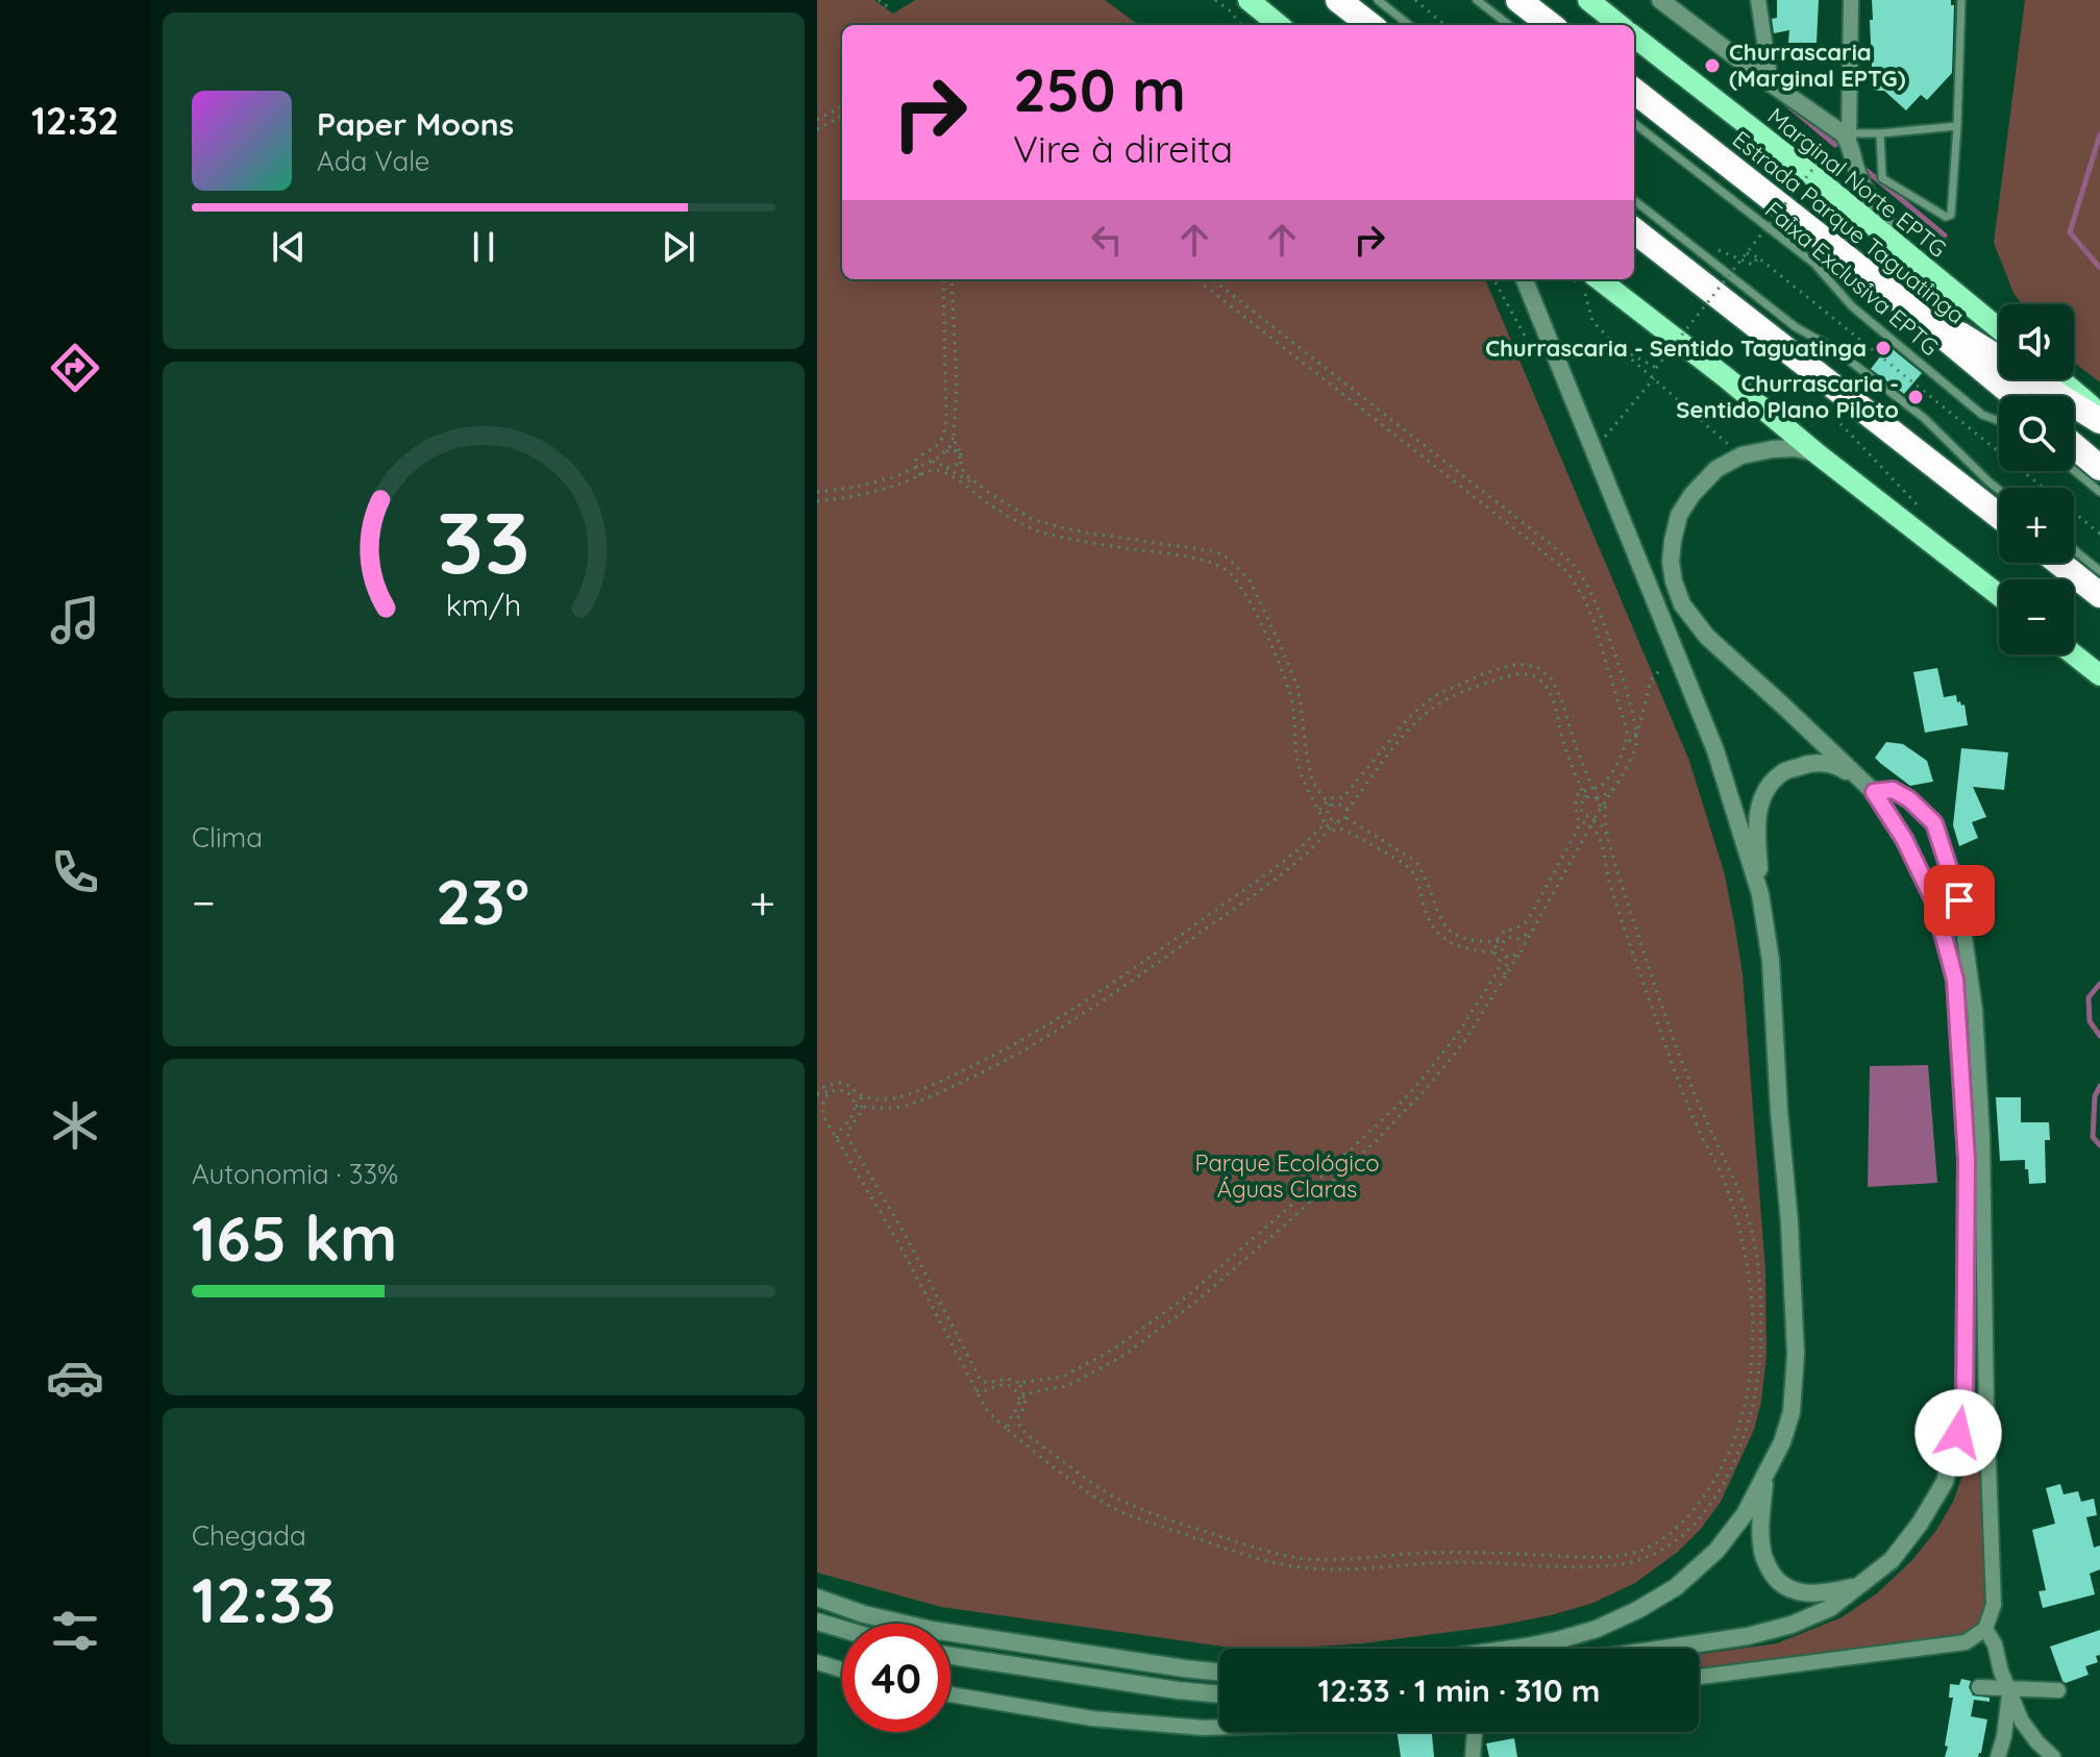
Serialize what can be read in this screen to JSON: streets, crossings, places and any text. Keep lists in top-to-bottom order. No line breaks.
{"streets":{"highway":["Estrada Parque Taguatinga"],"main road":["Marginal Norte EPTG"],"lane":["Faixa Exclusiva EPTG"]},"parks":["Parque Ecológico Águas Claras"],"places":["Churrascaria (Marginal EPTG)","Churrascaria - Sentido Taguatinga","Churrascaria - Sentido Plano Piloto"],"page":{"tabs":"12:32","turn":["250 m","Vire à direita"],"song":["Paper Moons","Ada Vale"],"map_buttons":["+","−"],"tile":["Clima",["Autonomia · 33%","165 km"],["Chegada","12:33"]],"heat":["−","23°","+"],"limit":"40","trip":"12:33 · 1 min · 310 m","gauge":["33","km/h"]}}
